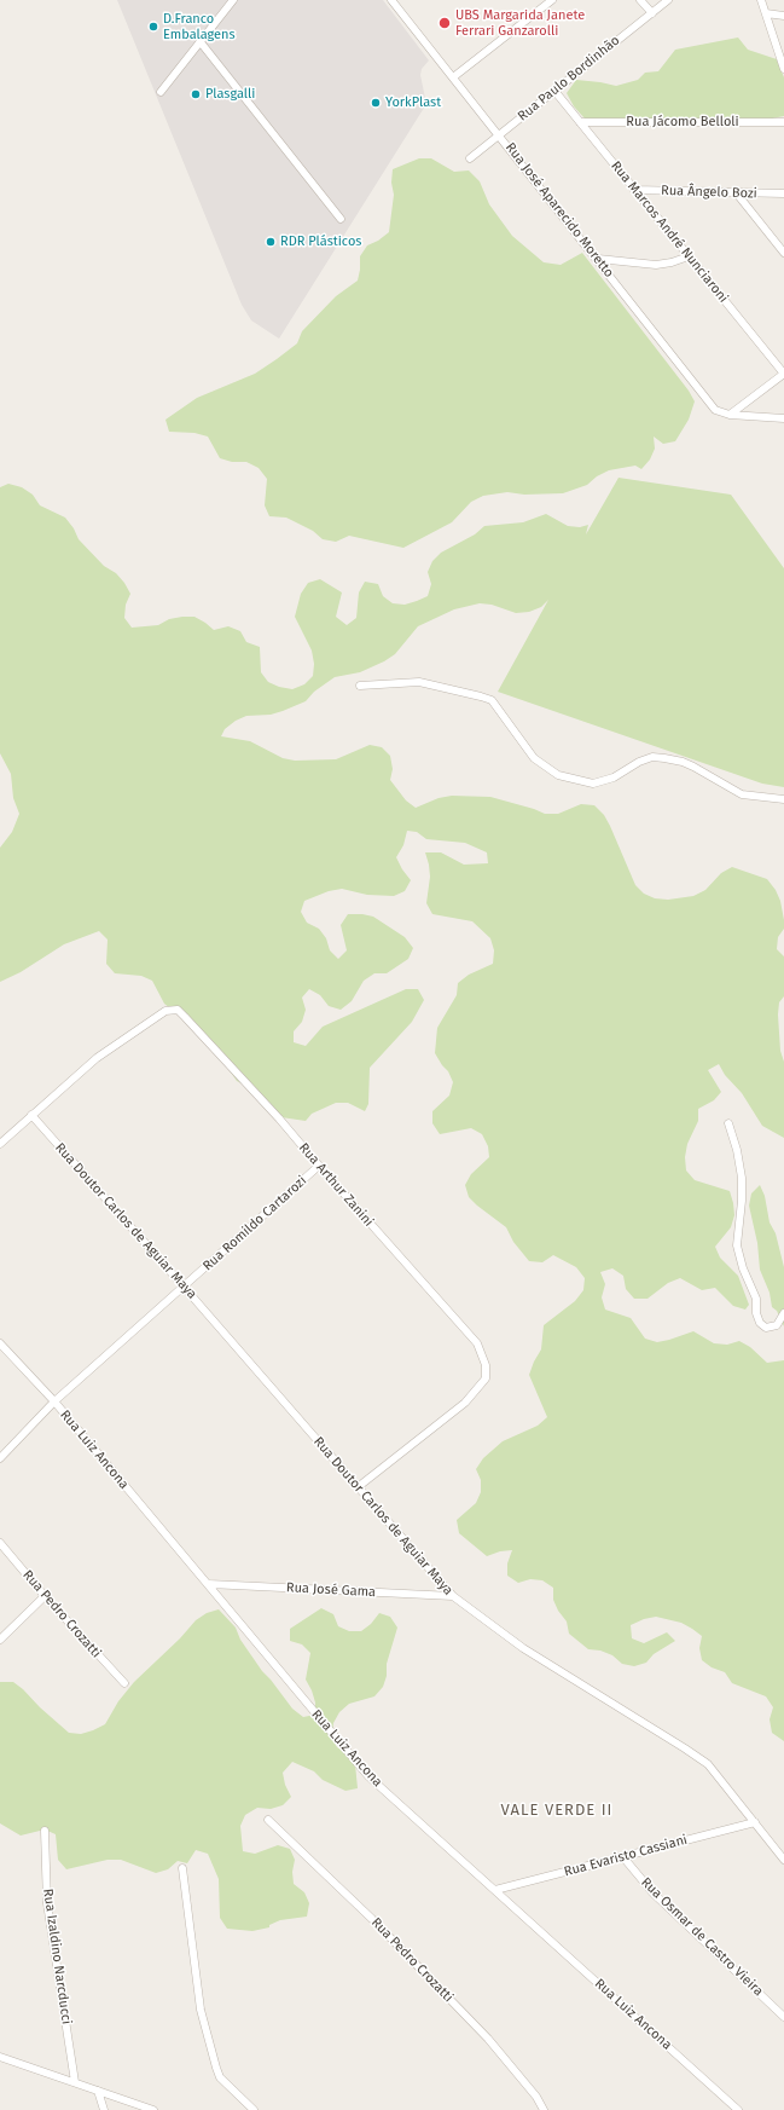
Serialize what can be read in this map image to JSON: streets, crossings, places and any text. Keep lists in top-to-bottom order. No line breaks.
{"streets":{"street":["Rua Paulo Bordinhão","Rua Jácomo Belloli","Rua Ângelo Bozi","Rua José Aparecido Moretto","Rua Marcos André Nunciaroni","Rua Arthur Zanini","Rua Doutor Carlos de Aguiar Maya","Rua Romildo Cartarozi","Rua Luiz Ancona","Rua José Gama","Rua Pedro Crozatti","Rua Evaristo Cassiani","Rua Osmar de Castro Vieira","Rua Izaldino Narcducci"]},"crossings":[["Rua Paulo Bordinhão","Rua José Aparecido Moretto"],["Rua Paulo Bordinhão","Rua Marcos André Nunciaroni"],["Rua Jácomo Belloli","Rua Marcos André Nunciaroni"],["Rua Ângelo Bozi","Rua Marcos André Nunciaroni"],["Rua Arthur Zanini","Rua Doutor Carlos de Aguiar Maya"],["Rua Arthur Zanini","Rua Romildo Cartarozi"],["Rua Doutor Carlos de Aguiar Maya","Rua Romildo Cartarozi"],["Rua Doutor Carlos de Aguiar Maya","Rua José Gama"],["Rua Doutor Carlos de Aguiar Maya","Rua Evaristo Cassiani"],["Rua Romildo Cartarozi","Rua Luiz Ancona"],["Rua Luiz Ancona","Rua José Gama"],["Rua Luiz Ancona","Rua Evaristo Cassiani"],["Rua Evaristo Cassiani","Rua Osmar de Castro Vieira"]],"districts":["VALE VERDE II"],"places":["UBS Margarida Janete Ferrari Ganzarolli","D.Franco Embalagens","Plasgalli","YorkPlast","RDR Plásticos"]}
